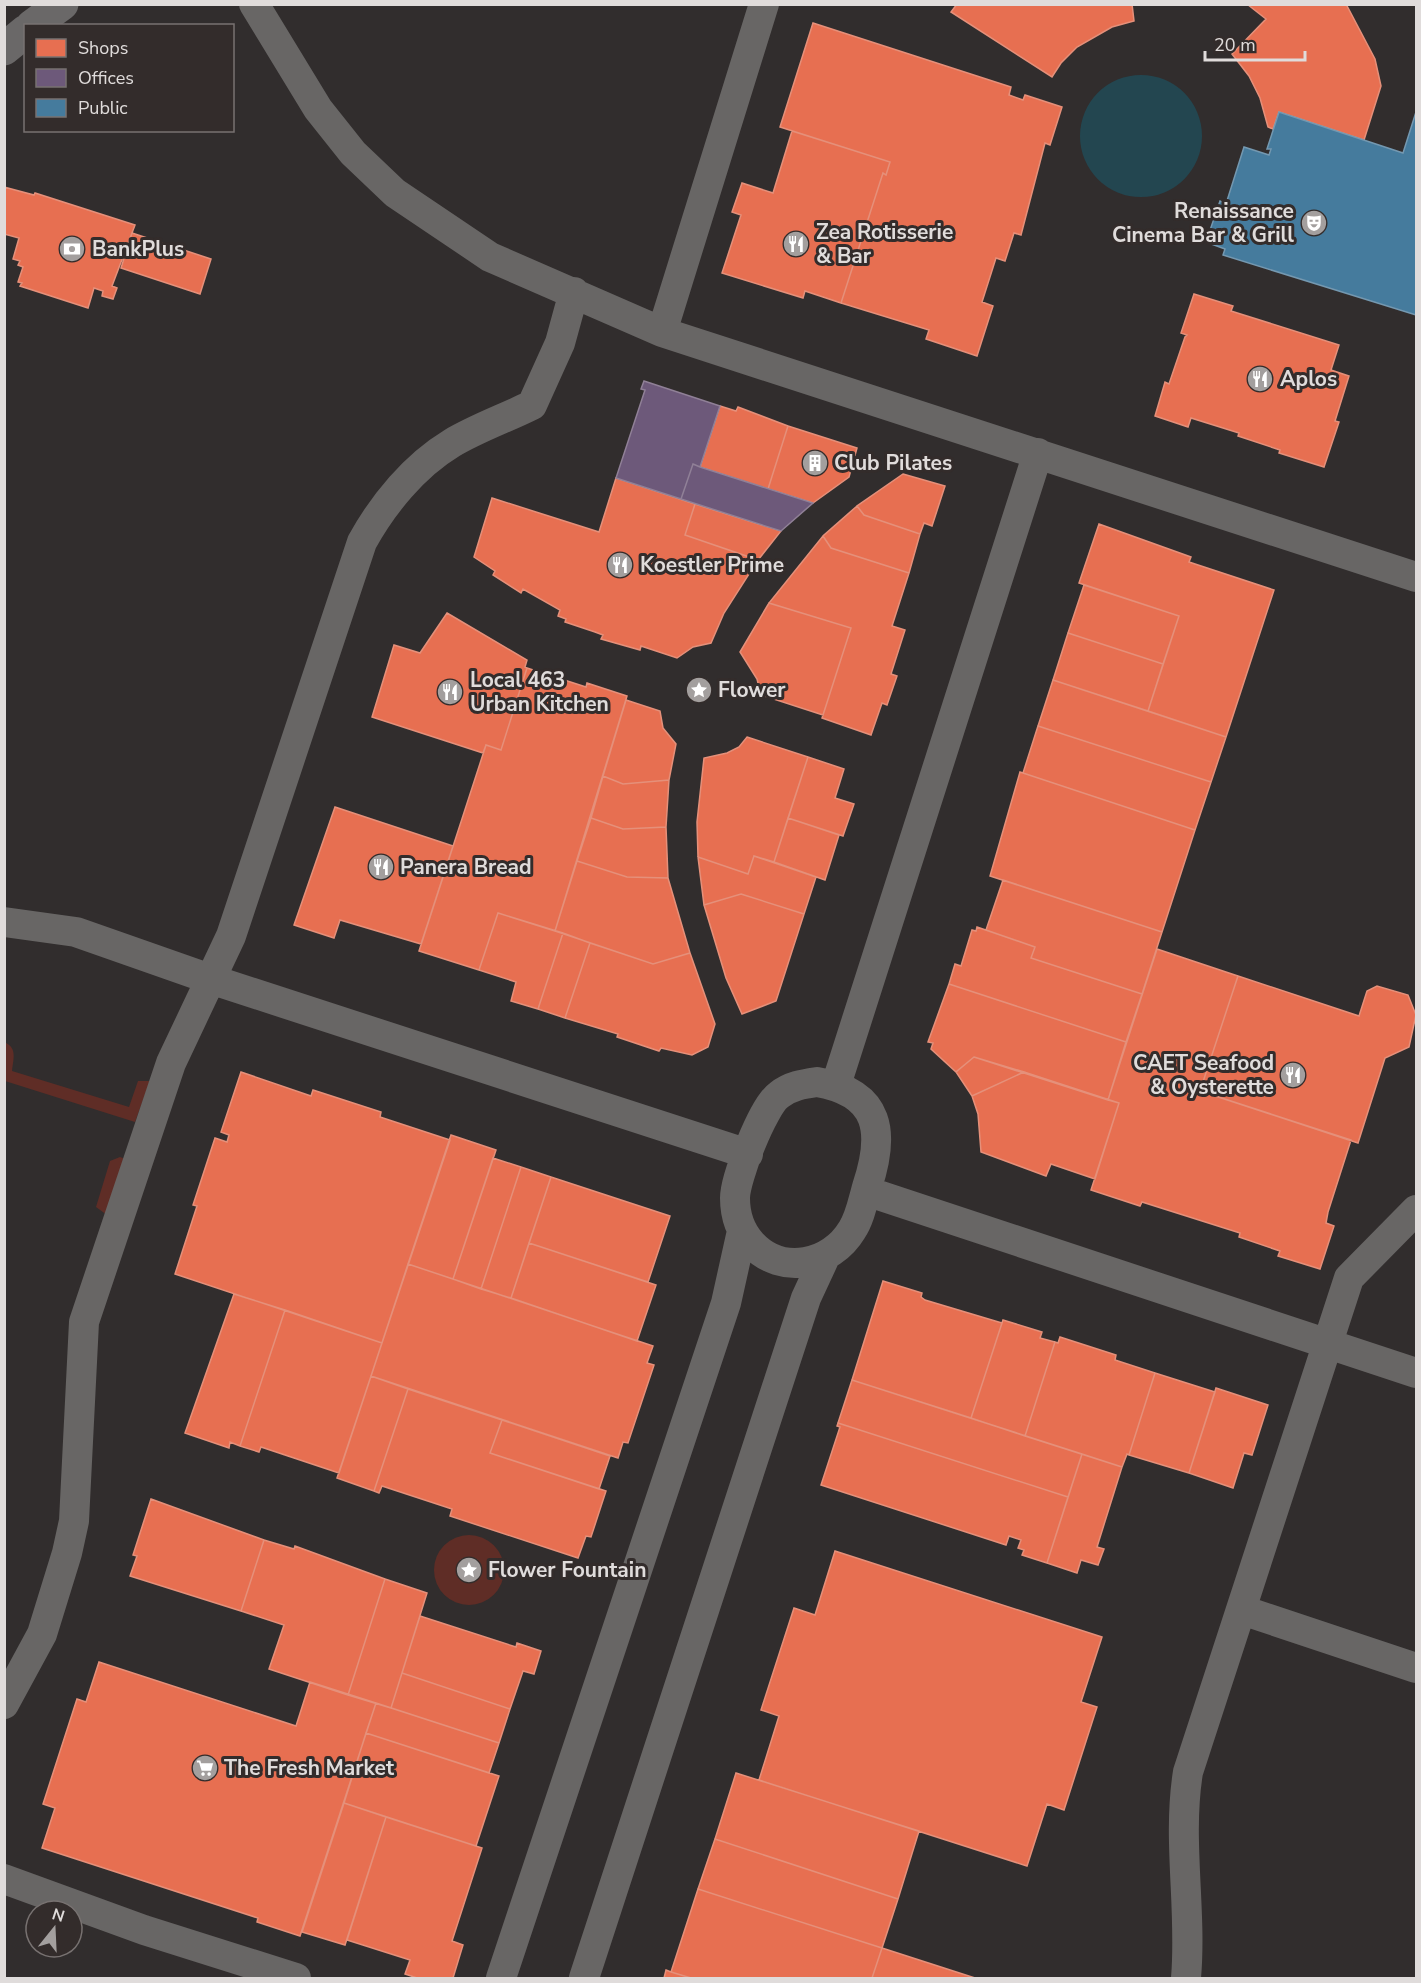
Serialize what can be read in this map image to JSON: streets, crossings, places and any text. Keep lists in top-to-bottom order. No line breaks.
{"places":{"theatre":["Renaissance Cinema Bar & Grill"],"restaurant":["Zea Rotisserie & Bar","Aplos","Koestler Prime","Local 463 Urban Kitchen","Panera Bread","CAET Seafood & Oysterette"],"bank":["BankPlus"],"building":["Club Pilates"],"place":["Flower","Flower Fountain"],"supermarket":["The Fresh Market"]},"legend":["Shops","Offices","Public"],"scale_bar":"20 m","north":"top"}
